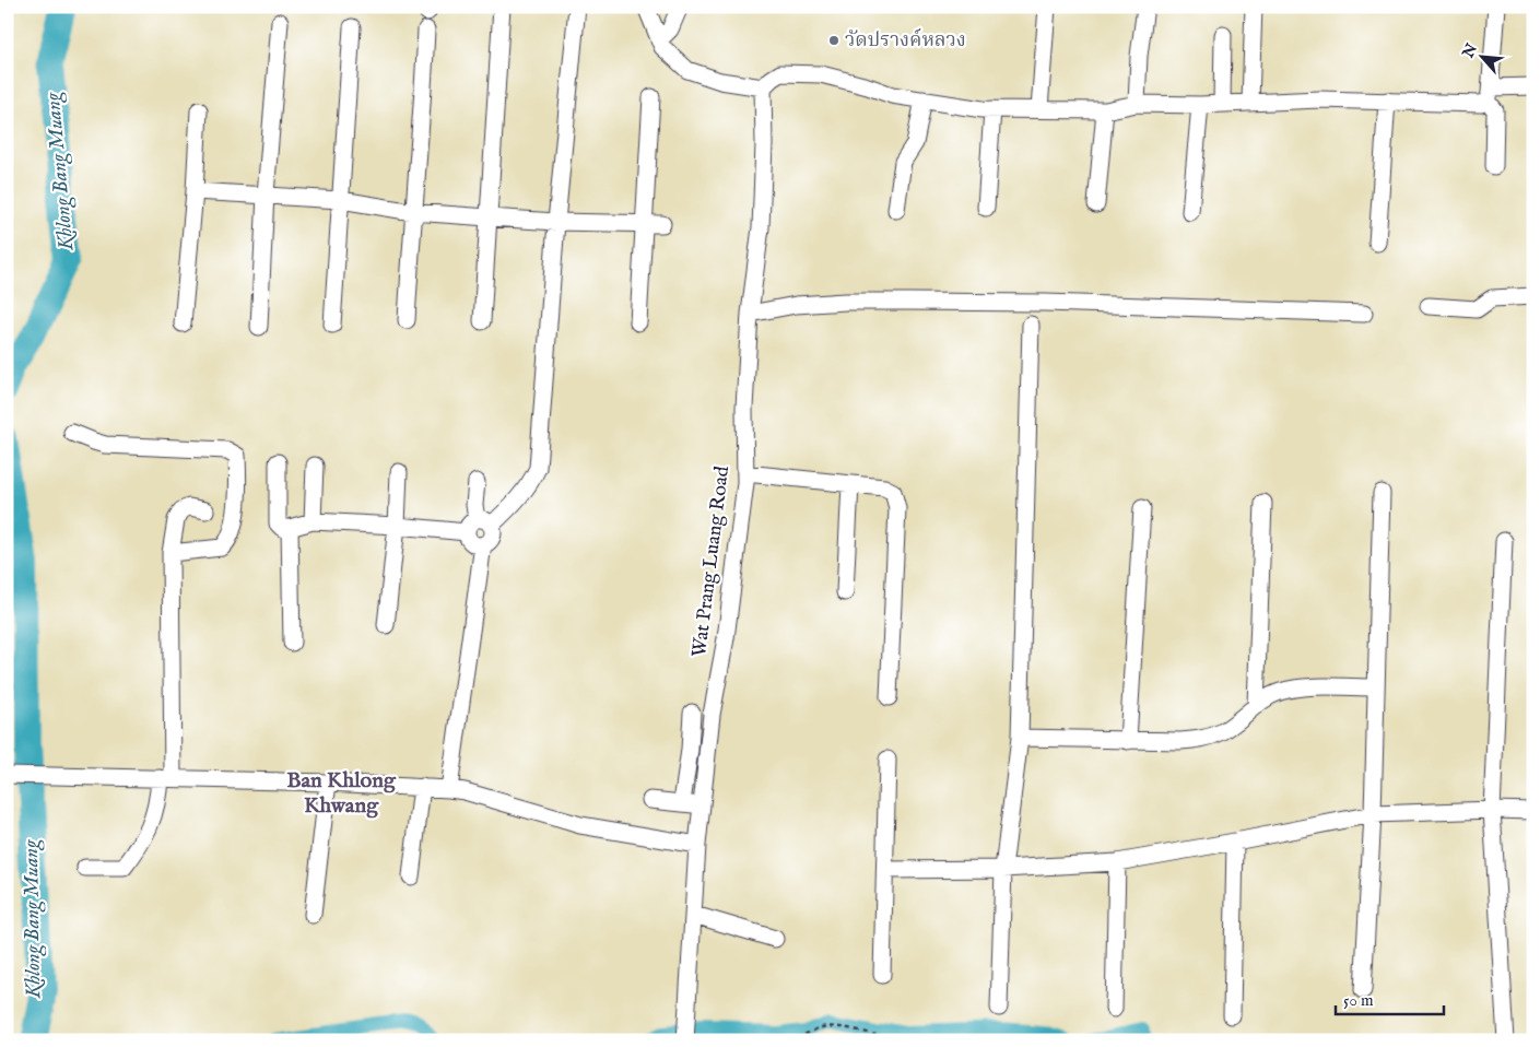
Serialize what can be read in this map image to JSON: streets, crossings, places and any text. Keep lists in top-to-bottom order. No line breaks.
{"streets":{"street":["Wat Prang Luang Road"]},"districts":["Ban Khlong Khwang"],"water":["Khlong Bang Muang"],"places":["วัดปรางค์หลวง"],"scale_bar":"50 m","north":"top left"}
